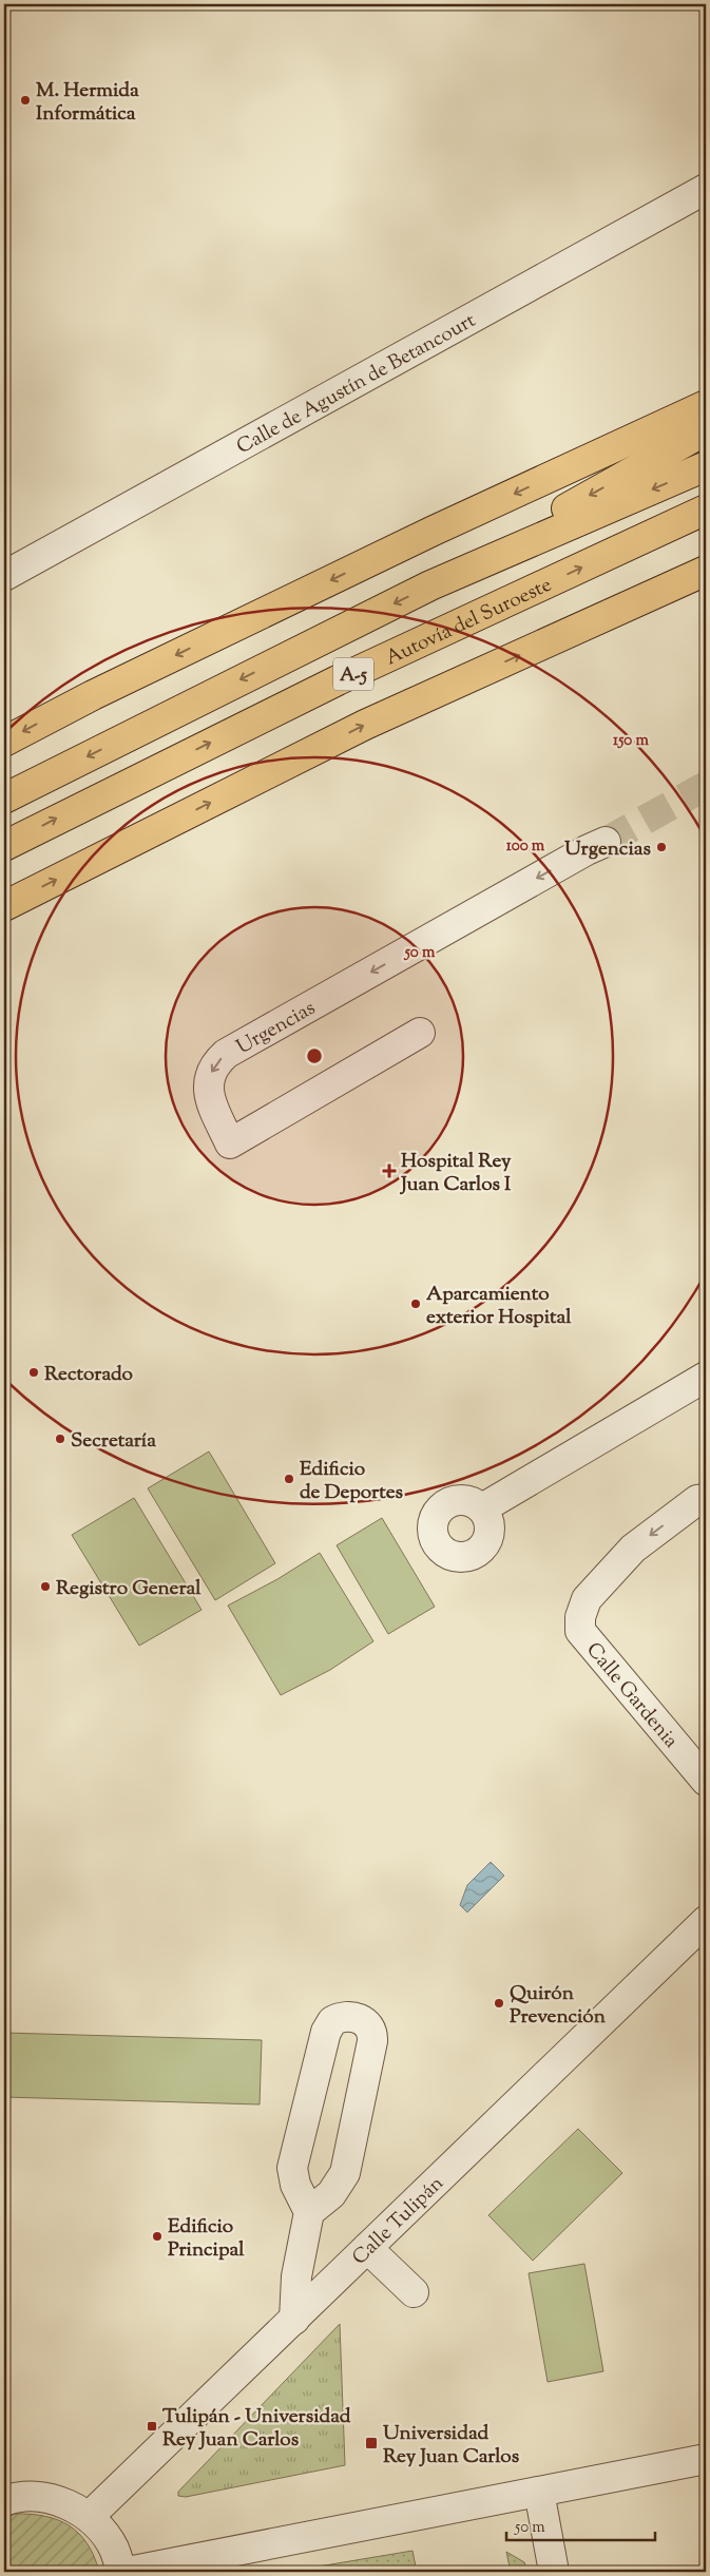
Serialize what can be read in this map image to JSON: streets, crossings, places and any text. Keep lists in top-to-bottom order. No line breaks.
{"streets":{"highway":["Autovía del Suroeste","A-5"],"street":["Calle de Agustín de Betancourt","Urgencias","Calle Gardenia","Calle Tulipán"]},"places":{"other":["M. Hermida Informática","Urgencias","Aparcamiento exterior Hospital","Rectorado","Secretaría","Edificio de Deportes","Registro General","Quirón Prevención","Edificio Principal"],"health":["Hospital Rey Juan Carlos I"],"transit":["Tulipán - Universidad Rey Juan Carlos","Universidad Rey Juan Carlos"]},"scale_bar":"50 m","rings":["150 m","100 m","50 m"]}
